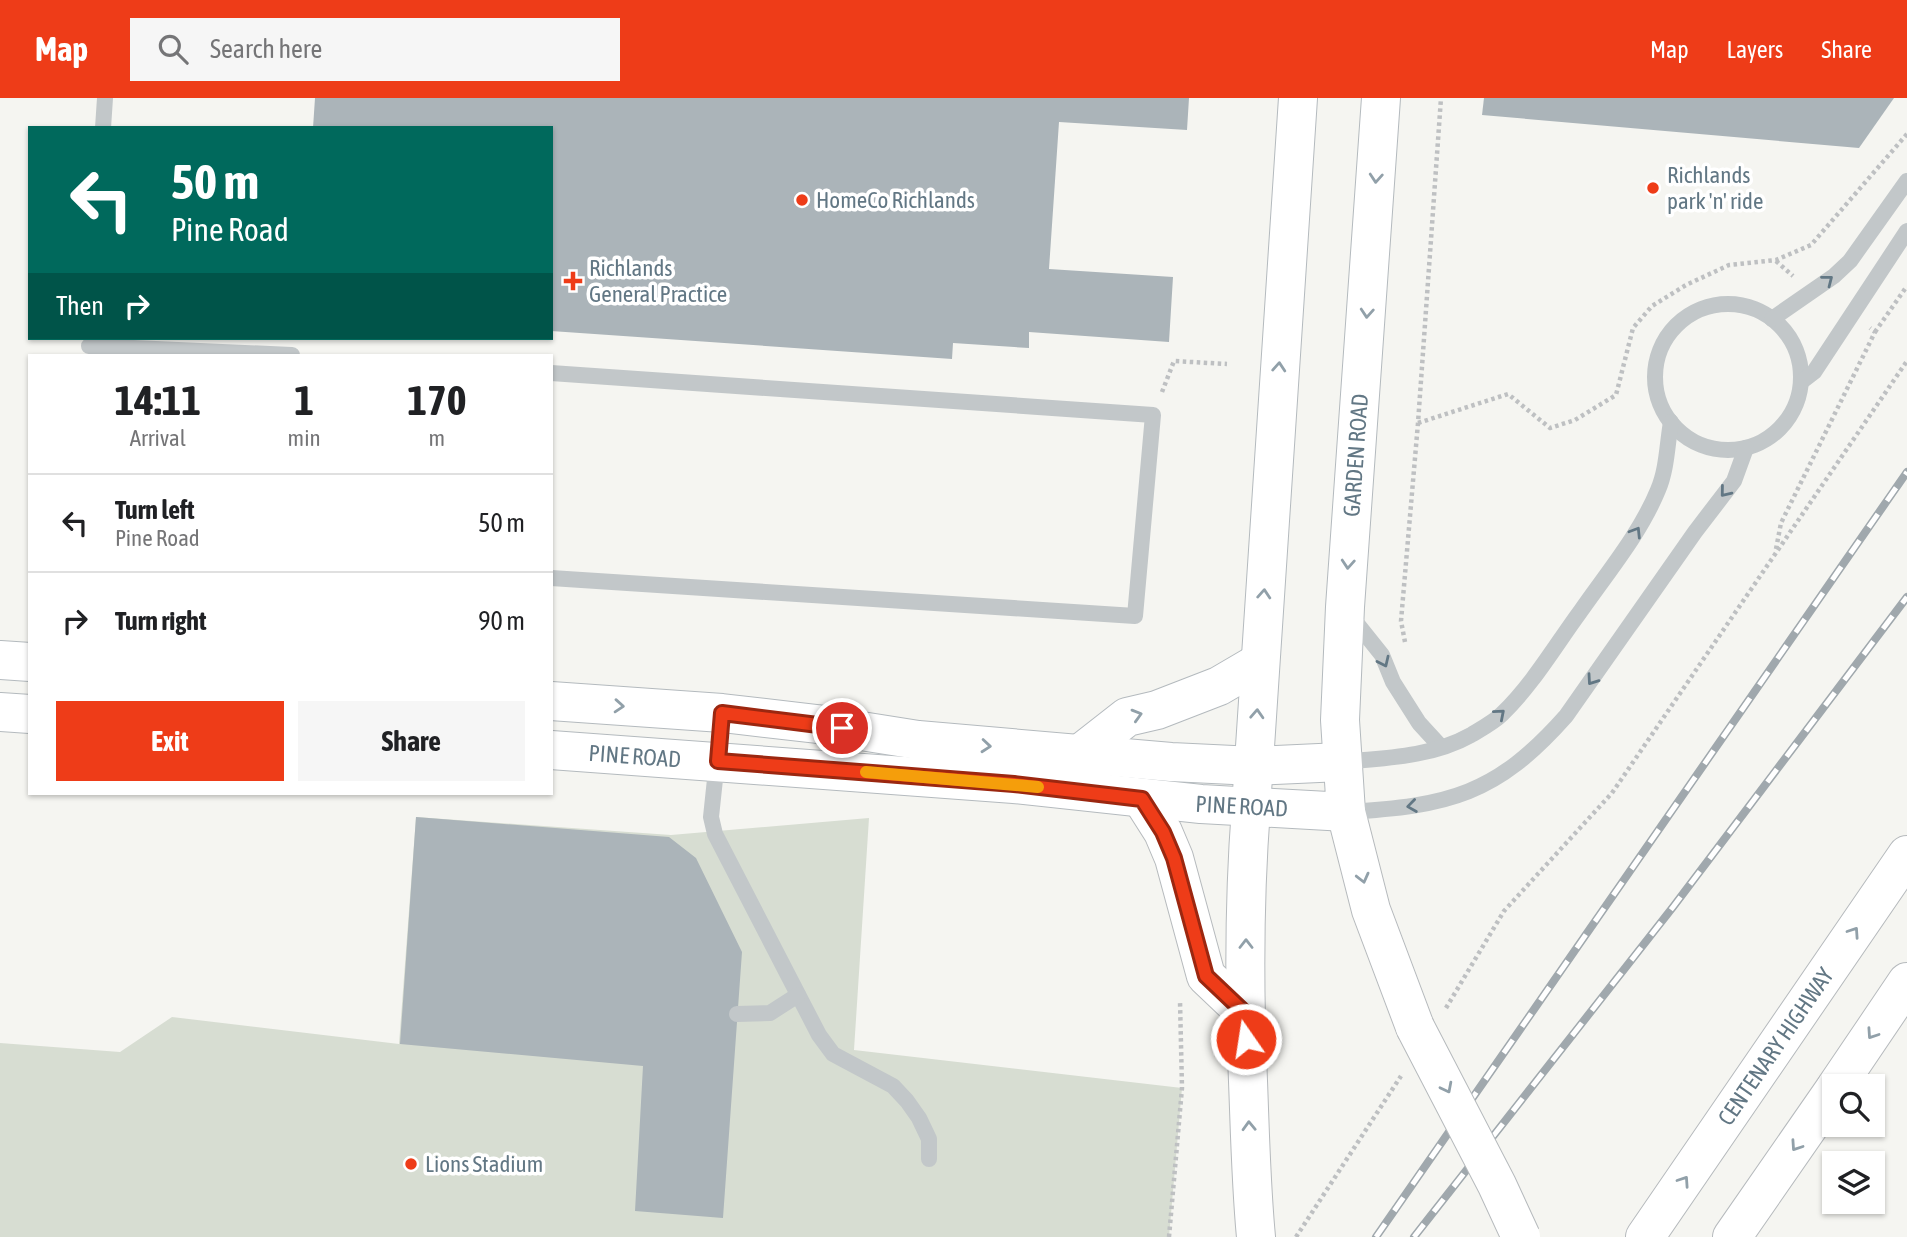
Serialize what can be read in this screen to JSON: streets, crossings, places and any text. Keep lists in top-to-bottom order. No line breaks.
{"streets":{"main road":["GARDEN ROAD","PINE ROAD","CENTENARY HIGHWAY"]},"crossings":[["GARDEN ROAD","PINE ROAD"]],"places":{"other":["Richlands park 'n' ride","HomeCo Richlands","Lions Stadium"],"health":["Richlands General Practice"]},"page":{"header":"Map","search":"Search here","nav":["Map","Layers","Share"],"turn":["50 m","Pine Road"],"then":"Then","eta":["14:11","Arrival","1","min","170","m"],"list":[{"name":"Turn left","note":"Pine Road","value":"50 m"},{"name":"Turn right","value":"90 m"}],"buttons":["Exit","Share"]}}
